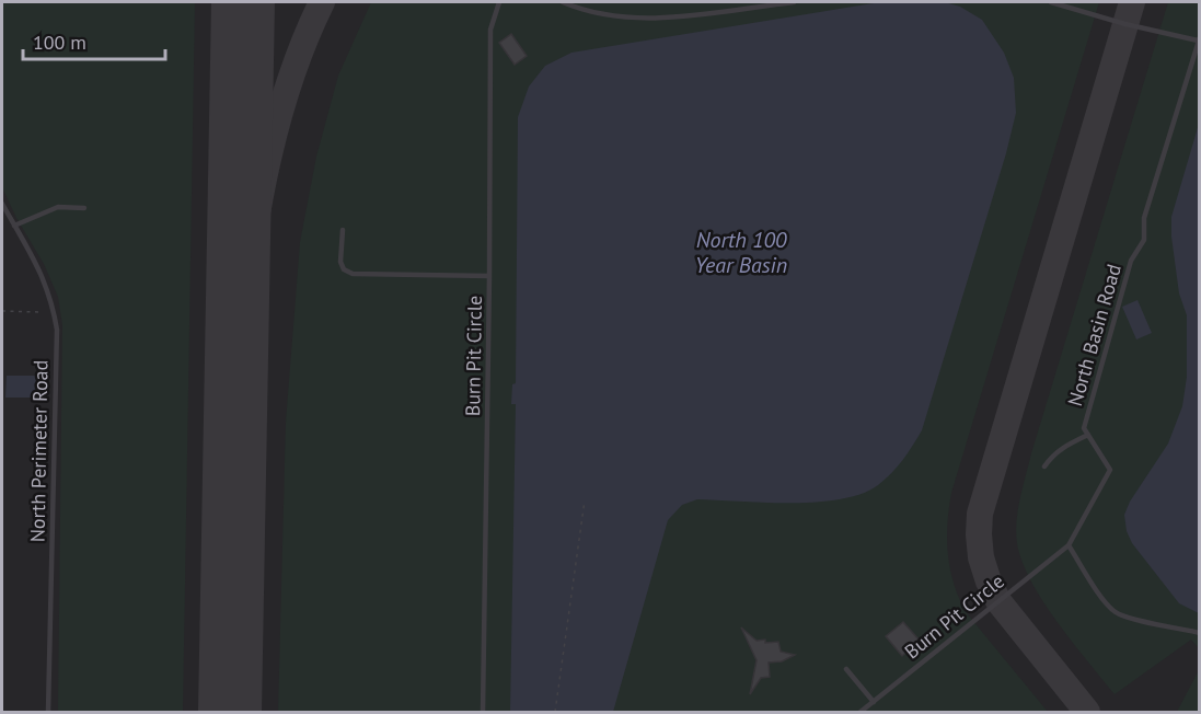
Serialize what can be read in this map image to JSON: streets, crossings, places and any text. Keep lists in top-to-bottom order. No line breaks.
{"streets":{"lane":["North Basin Road","Burn Pit Circle","North Perimeter Road"]},"crossings":[["North Basin Road","Burn Pit Circle"]],"water":["North 100 Year Basin"],"scale_bar":"100 m"}
